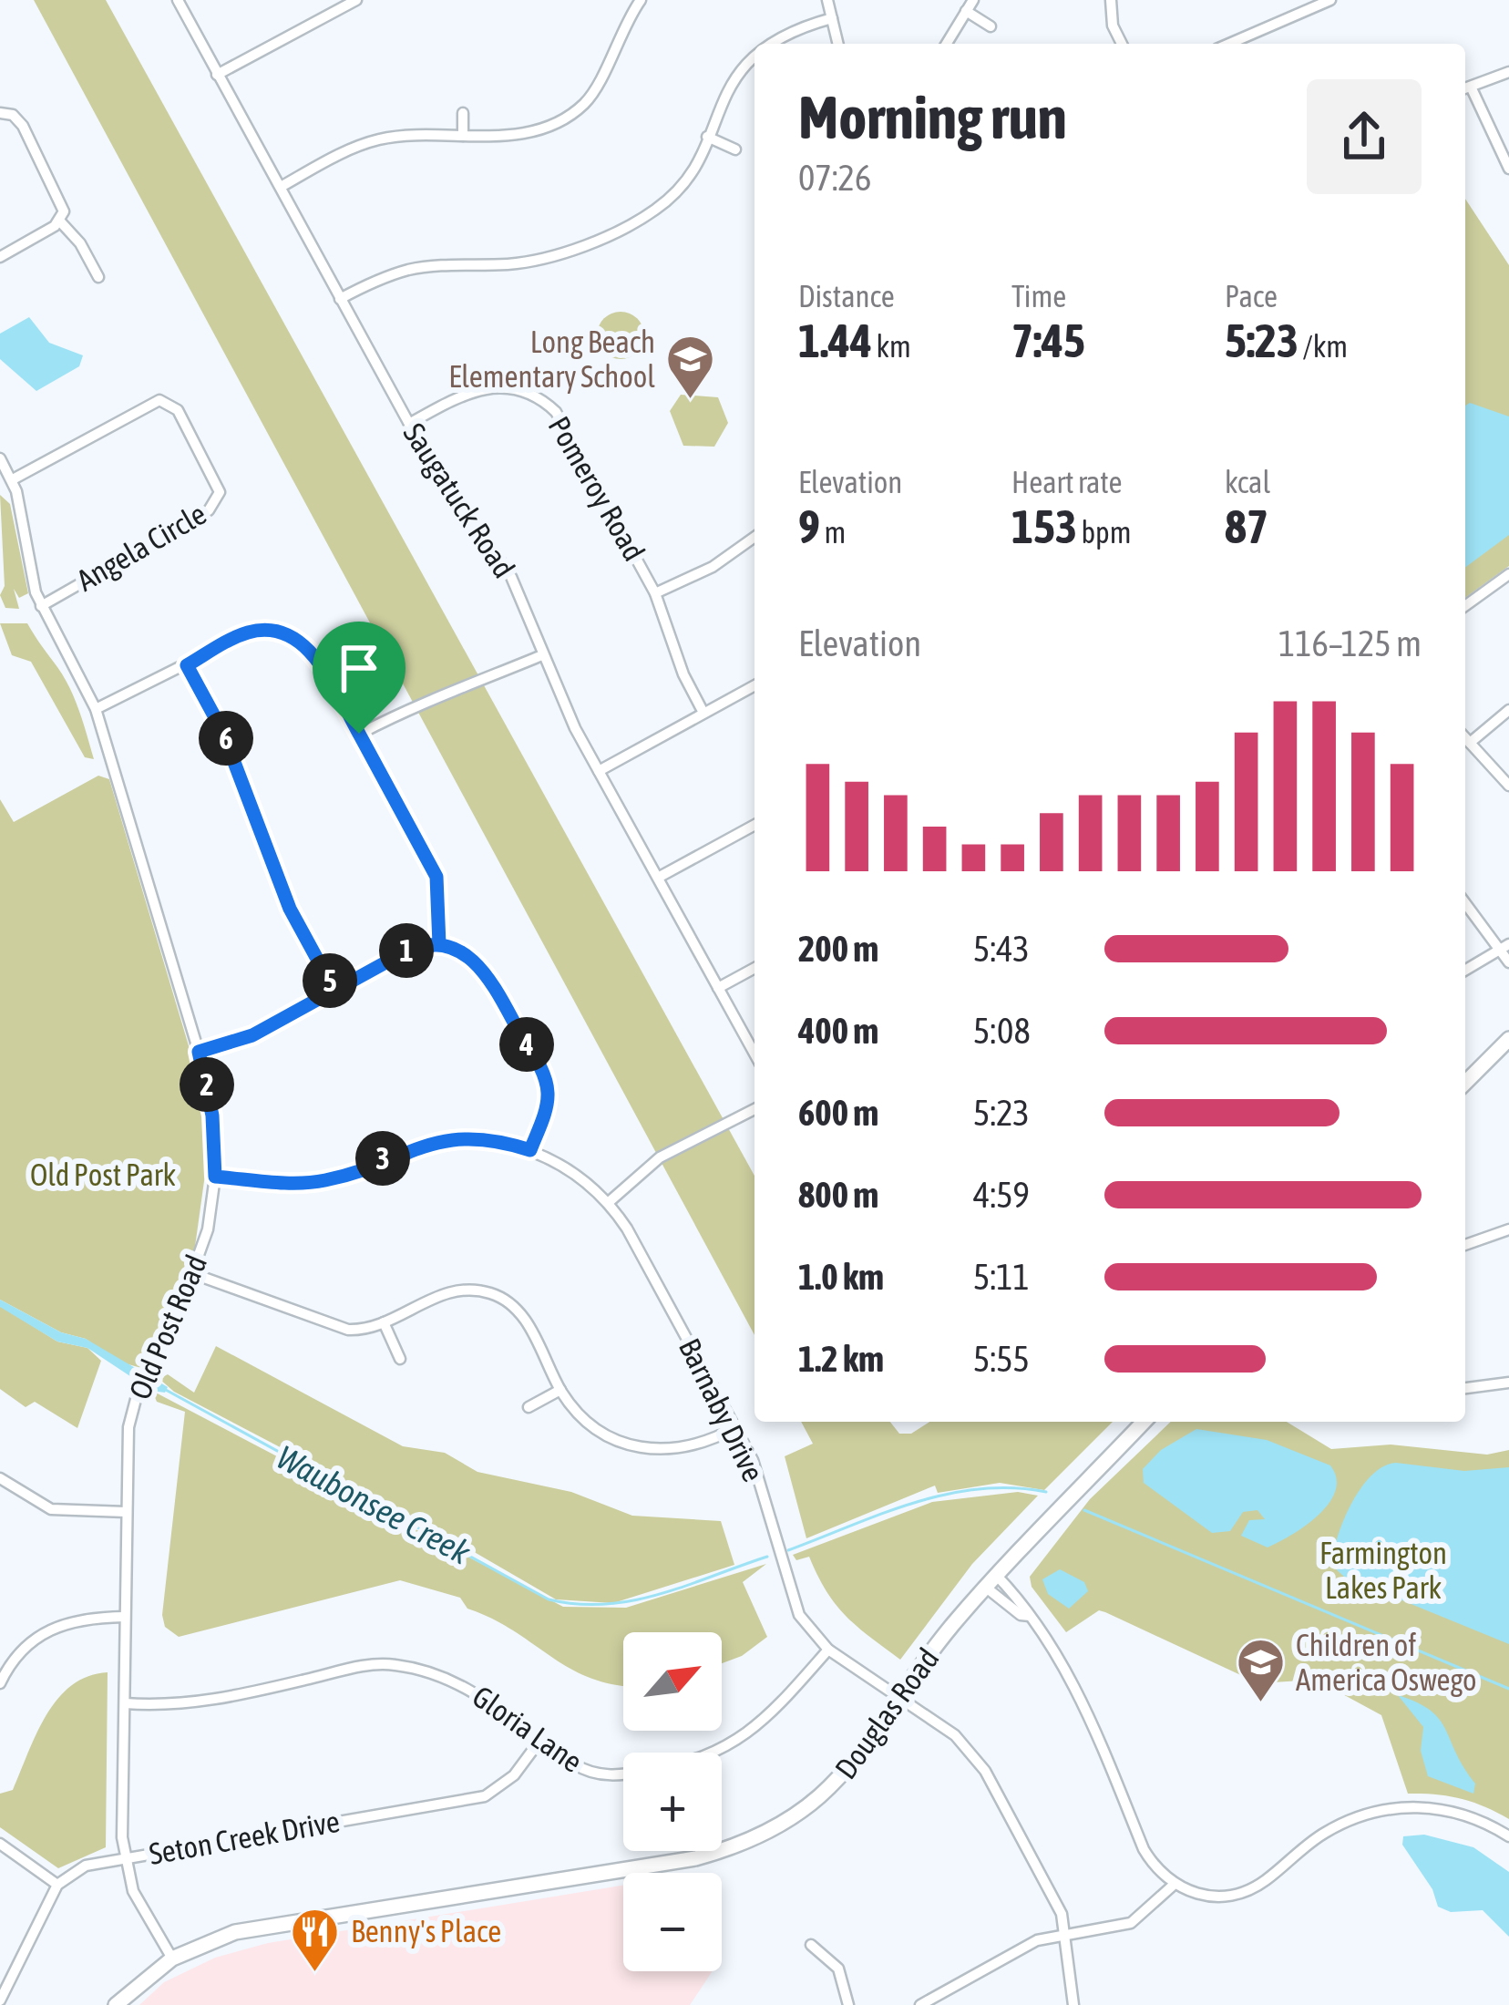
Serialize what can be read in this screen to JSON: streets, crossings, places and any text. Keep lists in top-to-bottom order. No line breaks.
{"streets":{"street":["Pomeroy Road","Saugatuck Road","Angela Circle","Old Post Road","Barnaby Drive","Douglas Road","Gloria Lane","Seton Creek Drive"]},"crossings":[["Pomeroy Road","Saugatuck Road"],["Angela Circle","Old Post Road"],["Old Post Road","Barnaby Drive"],["Old Post Road","Douglas Road"],["Old Post Road","Gloria Lane"],["Old Post Road","Seton Creek Drive"],["Barnaby Drive","Douglas Road"],["Barnaby Drive","Gloria Lane"],["Gloria Lane","Seton Creek Drive"]],"water":["Waubonsee Creek"],"parks":["Old Post Park","Farmington Lakes Park"],"places":{"school or university":["Long Beach Elementary School","Children of America Oswego"],"restaurant":["Benny's Place"]},"north":"top right","page":{"heading":["Morning run","07:26"],"stats":[["Distance","1.44 km"],["Time","7:45"],["Pace","5:23 /km"],["Elevation","9 m"],["Heart rate","153 bpm"],["kcal","87"]],"chart":["Elevation","116–125 m"],"pins":["6","1","5","4","2","3"],"list":[{"name":"200 m","note":"5:43"},{"name":"400 m","note":"5:08"},{"name":"600 m","note":"5:23"},{"name":"800 m","note":"4:59"},{"name":"1.0 km","note":"5:11"},{"name":"1.2 km","note":"5:55"}],"map_buttons":["+","−"]}}
